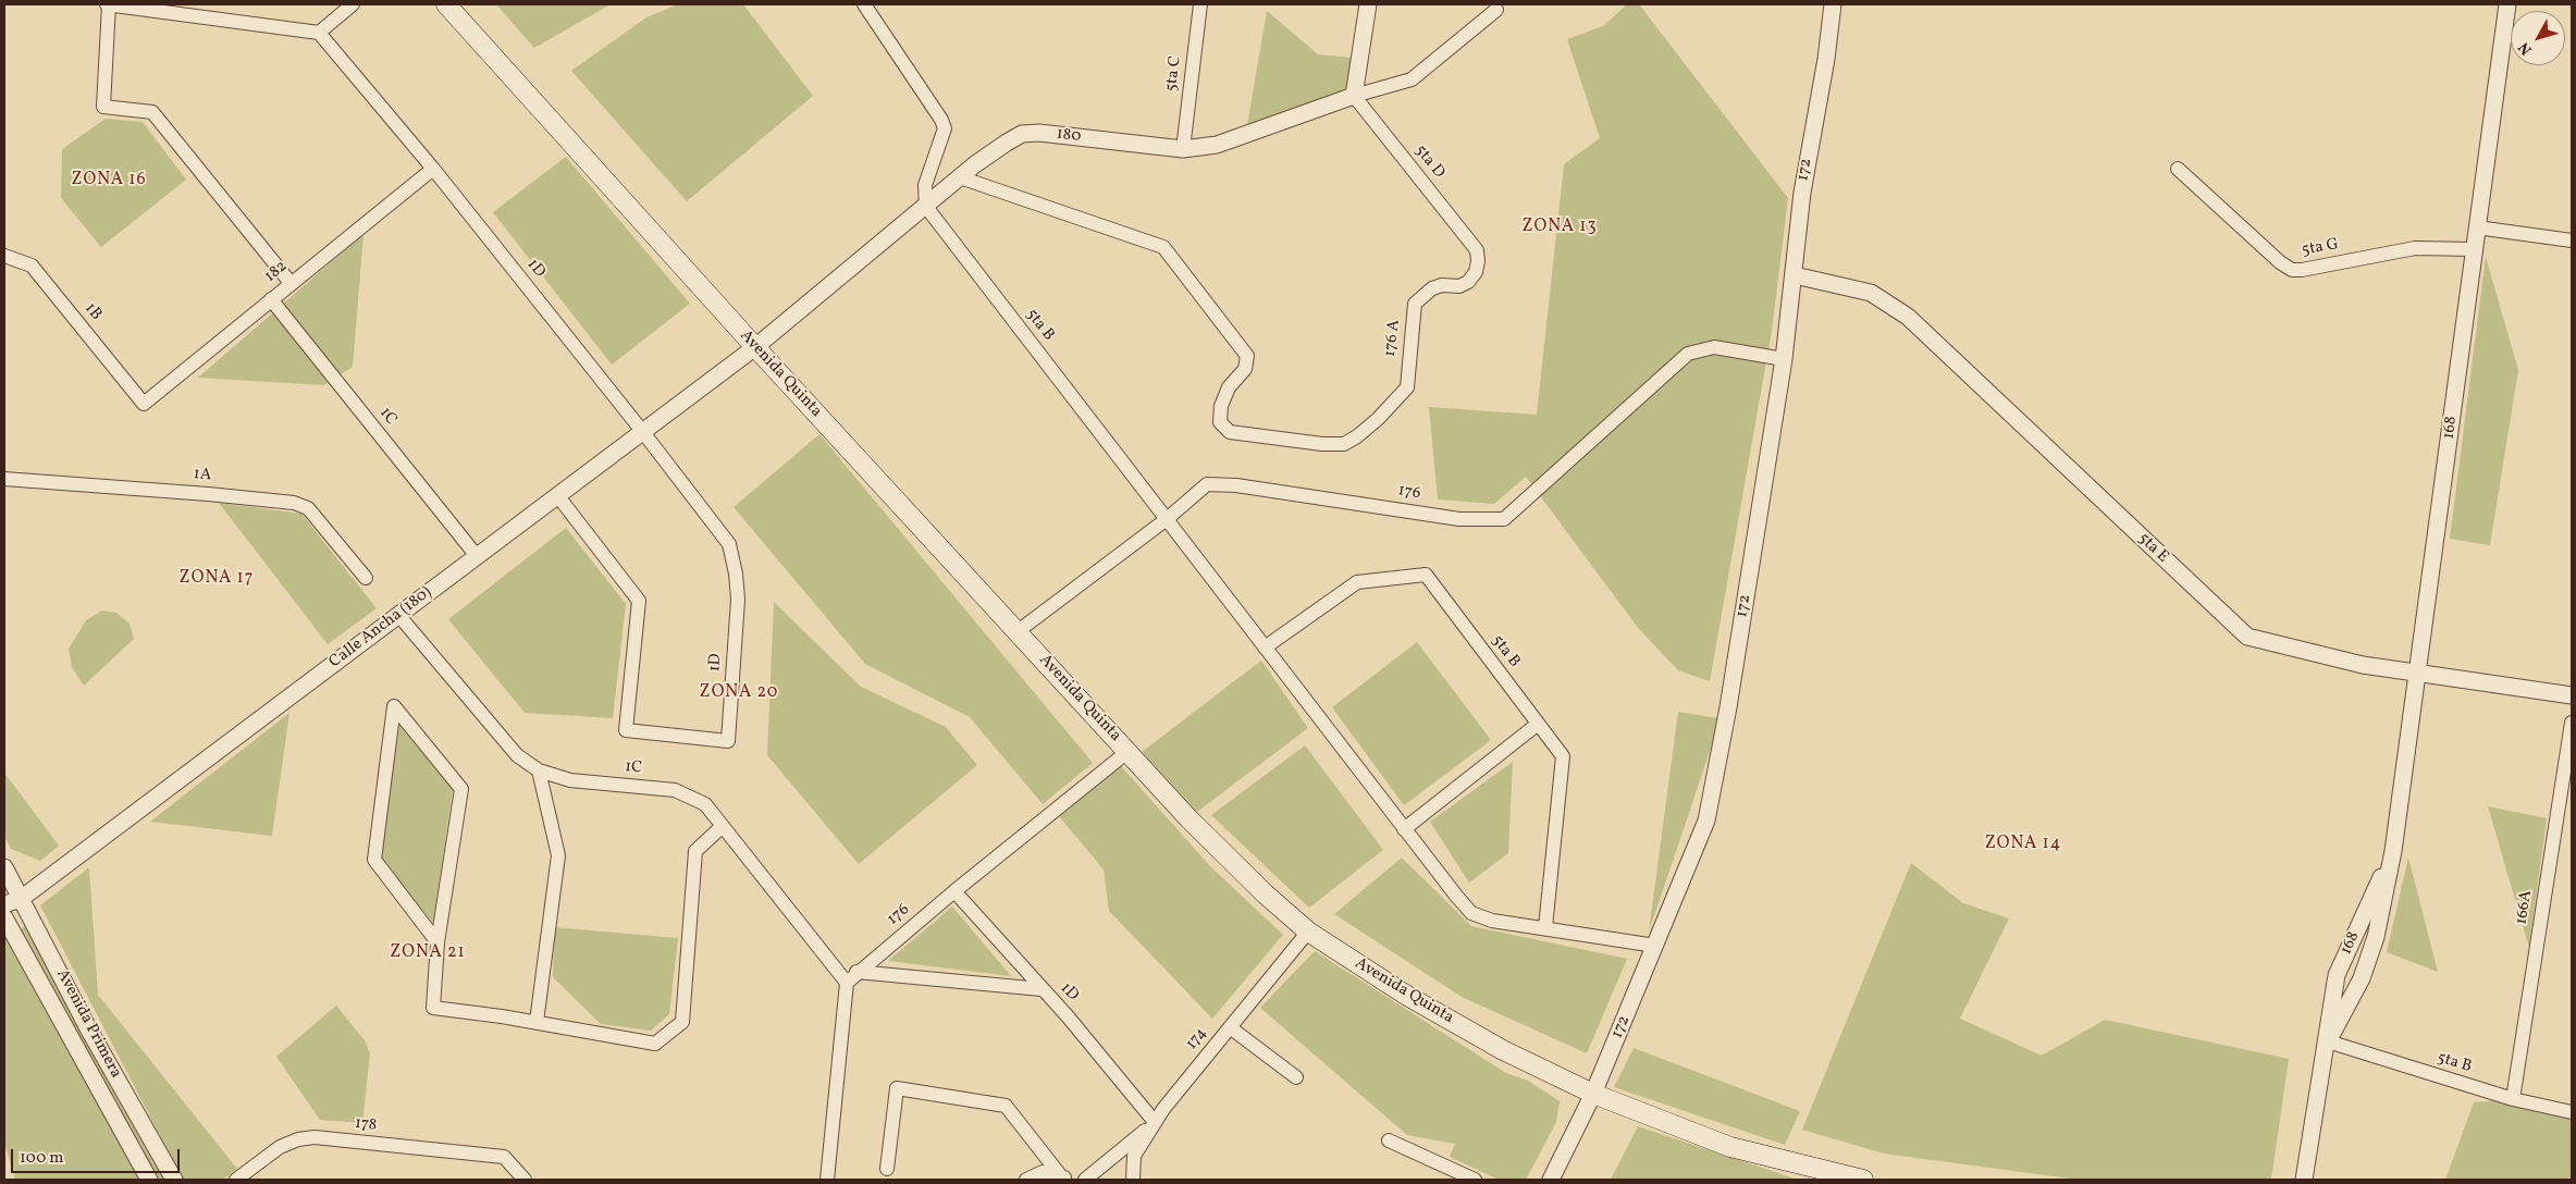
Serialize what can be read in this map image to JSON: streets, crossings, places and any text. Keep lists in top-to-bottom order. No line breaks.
{"streets":{"main road":["Avenida Quinta"],"street":["5ta C","180","5ta D","172","5ta G","1D","182","1B","5ta B","176 A","1C","168","1A","176","5ta E","Calle Ancha (180)","166A","Avenida Primera","174","178"]},"crossings":[["5ta C","180"],["180","5ta D"],["180","5ta B"],["180","176 A"],["180","Avenida Quinta"],["180","Calle Ancha (180)"],["5ta D","176 A"],["172","5ta B"],["172","Avenida Quinta"],["172","176"],["172","5ta E"],["5ta G","168"],["1D","182"],["1D","176"],["1D","Calle Ancha (180)"],["1D","174"],["182","1B"],["182","1C"],["5ta B","168"],["5ta B","176"],["5ta B","166A"],["Avenida Quinta","176"],["Avenida Quinta","Calle Ancha (180)"],["Avenida Quinta","174"],["1C","176"],["1C","Calle Ancha (180)"],["168","5ta E"],["Calle Ancha (180)","Avenida Primera"]],"districts":["ZONA 16","ZONA 13","ZONA 17","ZONA 20","ZONA 14","ZONA 21"],"scale_bar":"100 m","north":"bottom left"}
